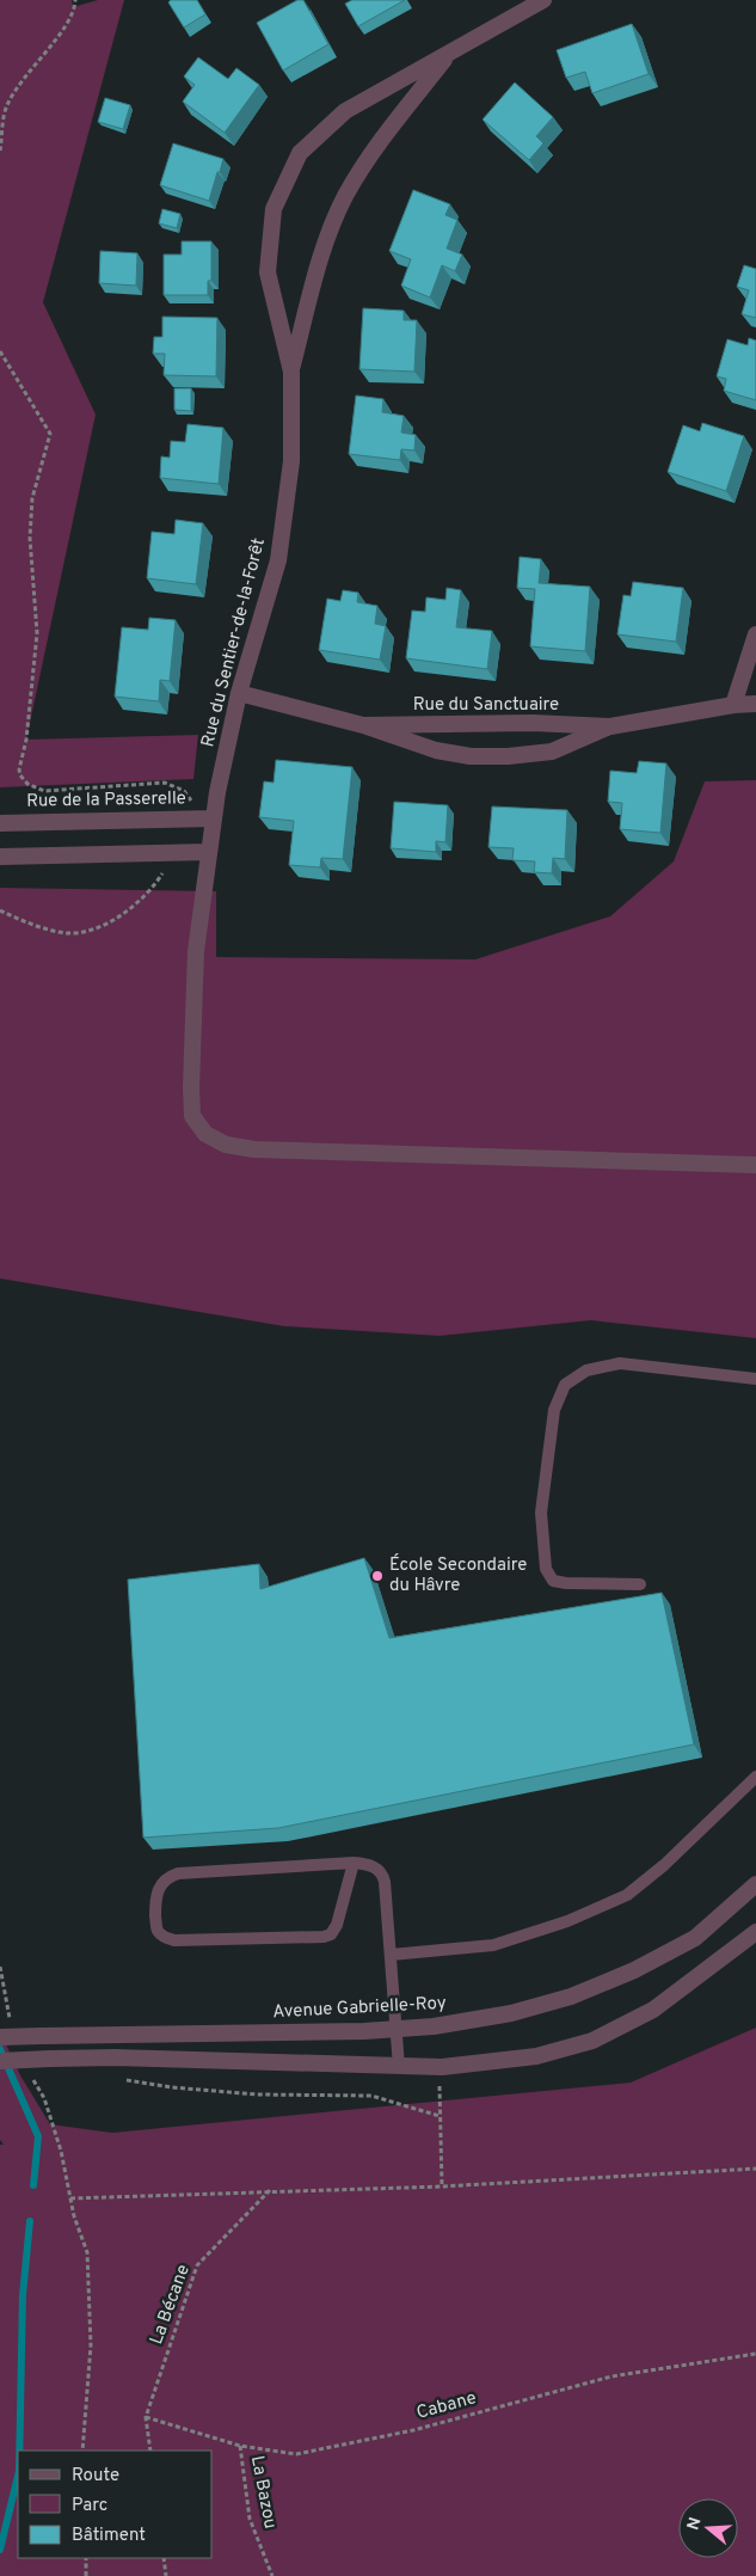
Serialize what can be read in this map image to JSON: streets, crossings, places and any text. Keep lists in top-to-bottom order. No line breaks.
{"streets":{"street":["Rue du Sentier-de-la-Forêt","Rue du Sanctuaire","Rue de la Passerelle","Avenue Gabrielle-Roy"],"path":["La Bécane","Cabane","La Bazou"]},"crossings":[["Rue du Sentier-de-la-Forêt","Rue du Sanctuaire"],["Rue du Sentier-de-la-Forêt","Rue de la Passerelle"],["La Bécane","Cabane"],["Cabane","La Bazou"]],"places":["École Secondaire du Hâvre"],"legend":["Route","Parc","Bâtiment"],"north":"left"}
